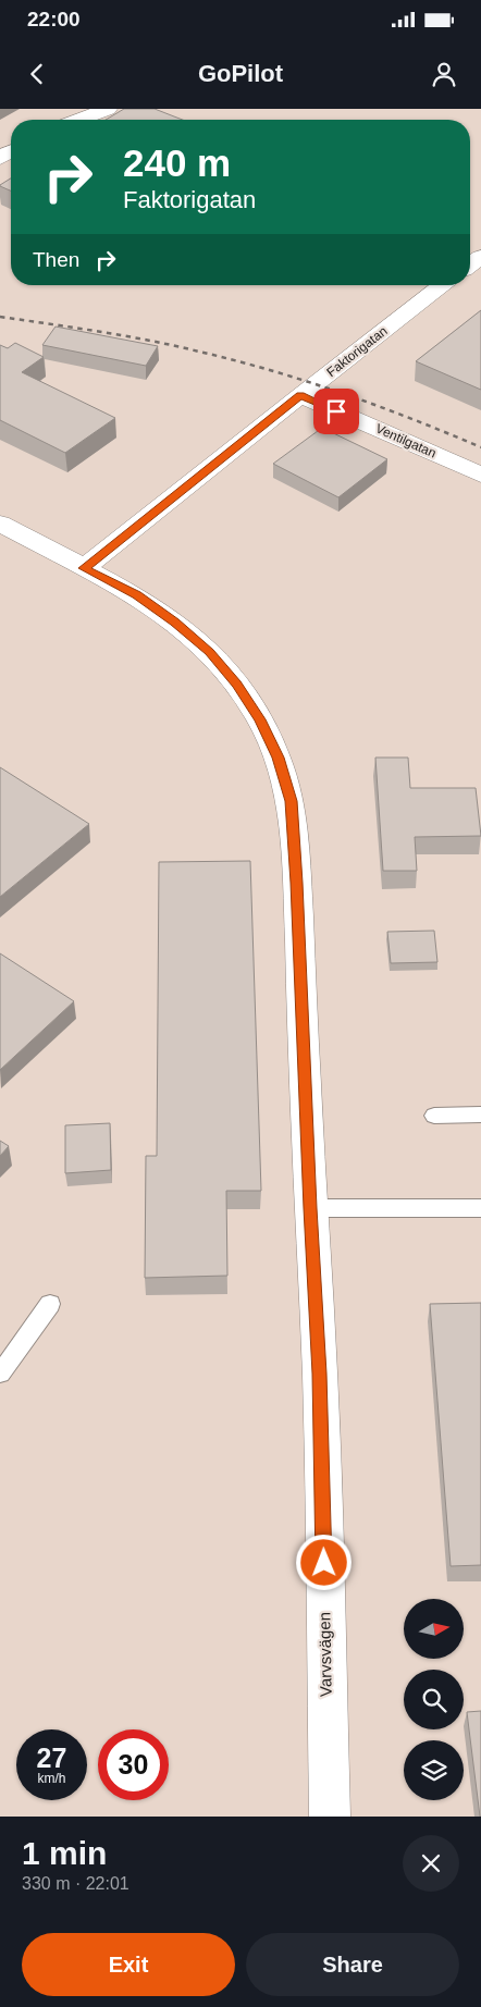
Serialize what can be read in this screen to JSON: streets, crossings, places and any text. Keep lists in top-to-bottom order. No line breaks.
{"streets":{"street":["Faktorigatan","Ventilgatan","Varvsvägen"]},"crossings":[["Faktorigatan","Ventilgatan"],["Faktorigatan","Varvsvägen"]],"north":"right","page":{"status":"22:00","header":"GoPilot","turn":["240 m","Faktorigatan"],"then":"Then","speed":"27 km/h","limit":"30","heading":["1 min","330 m · 22:01"],"buttons":["Exit","Share"]}}
